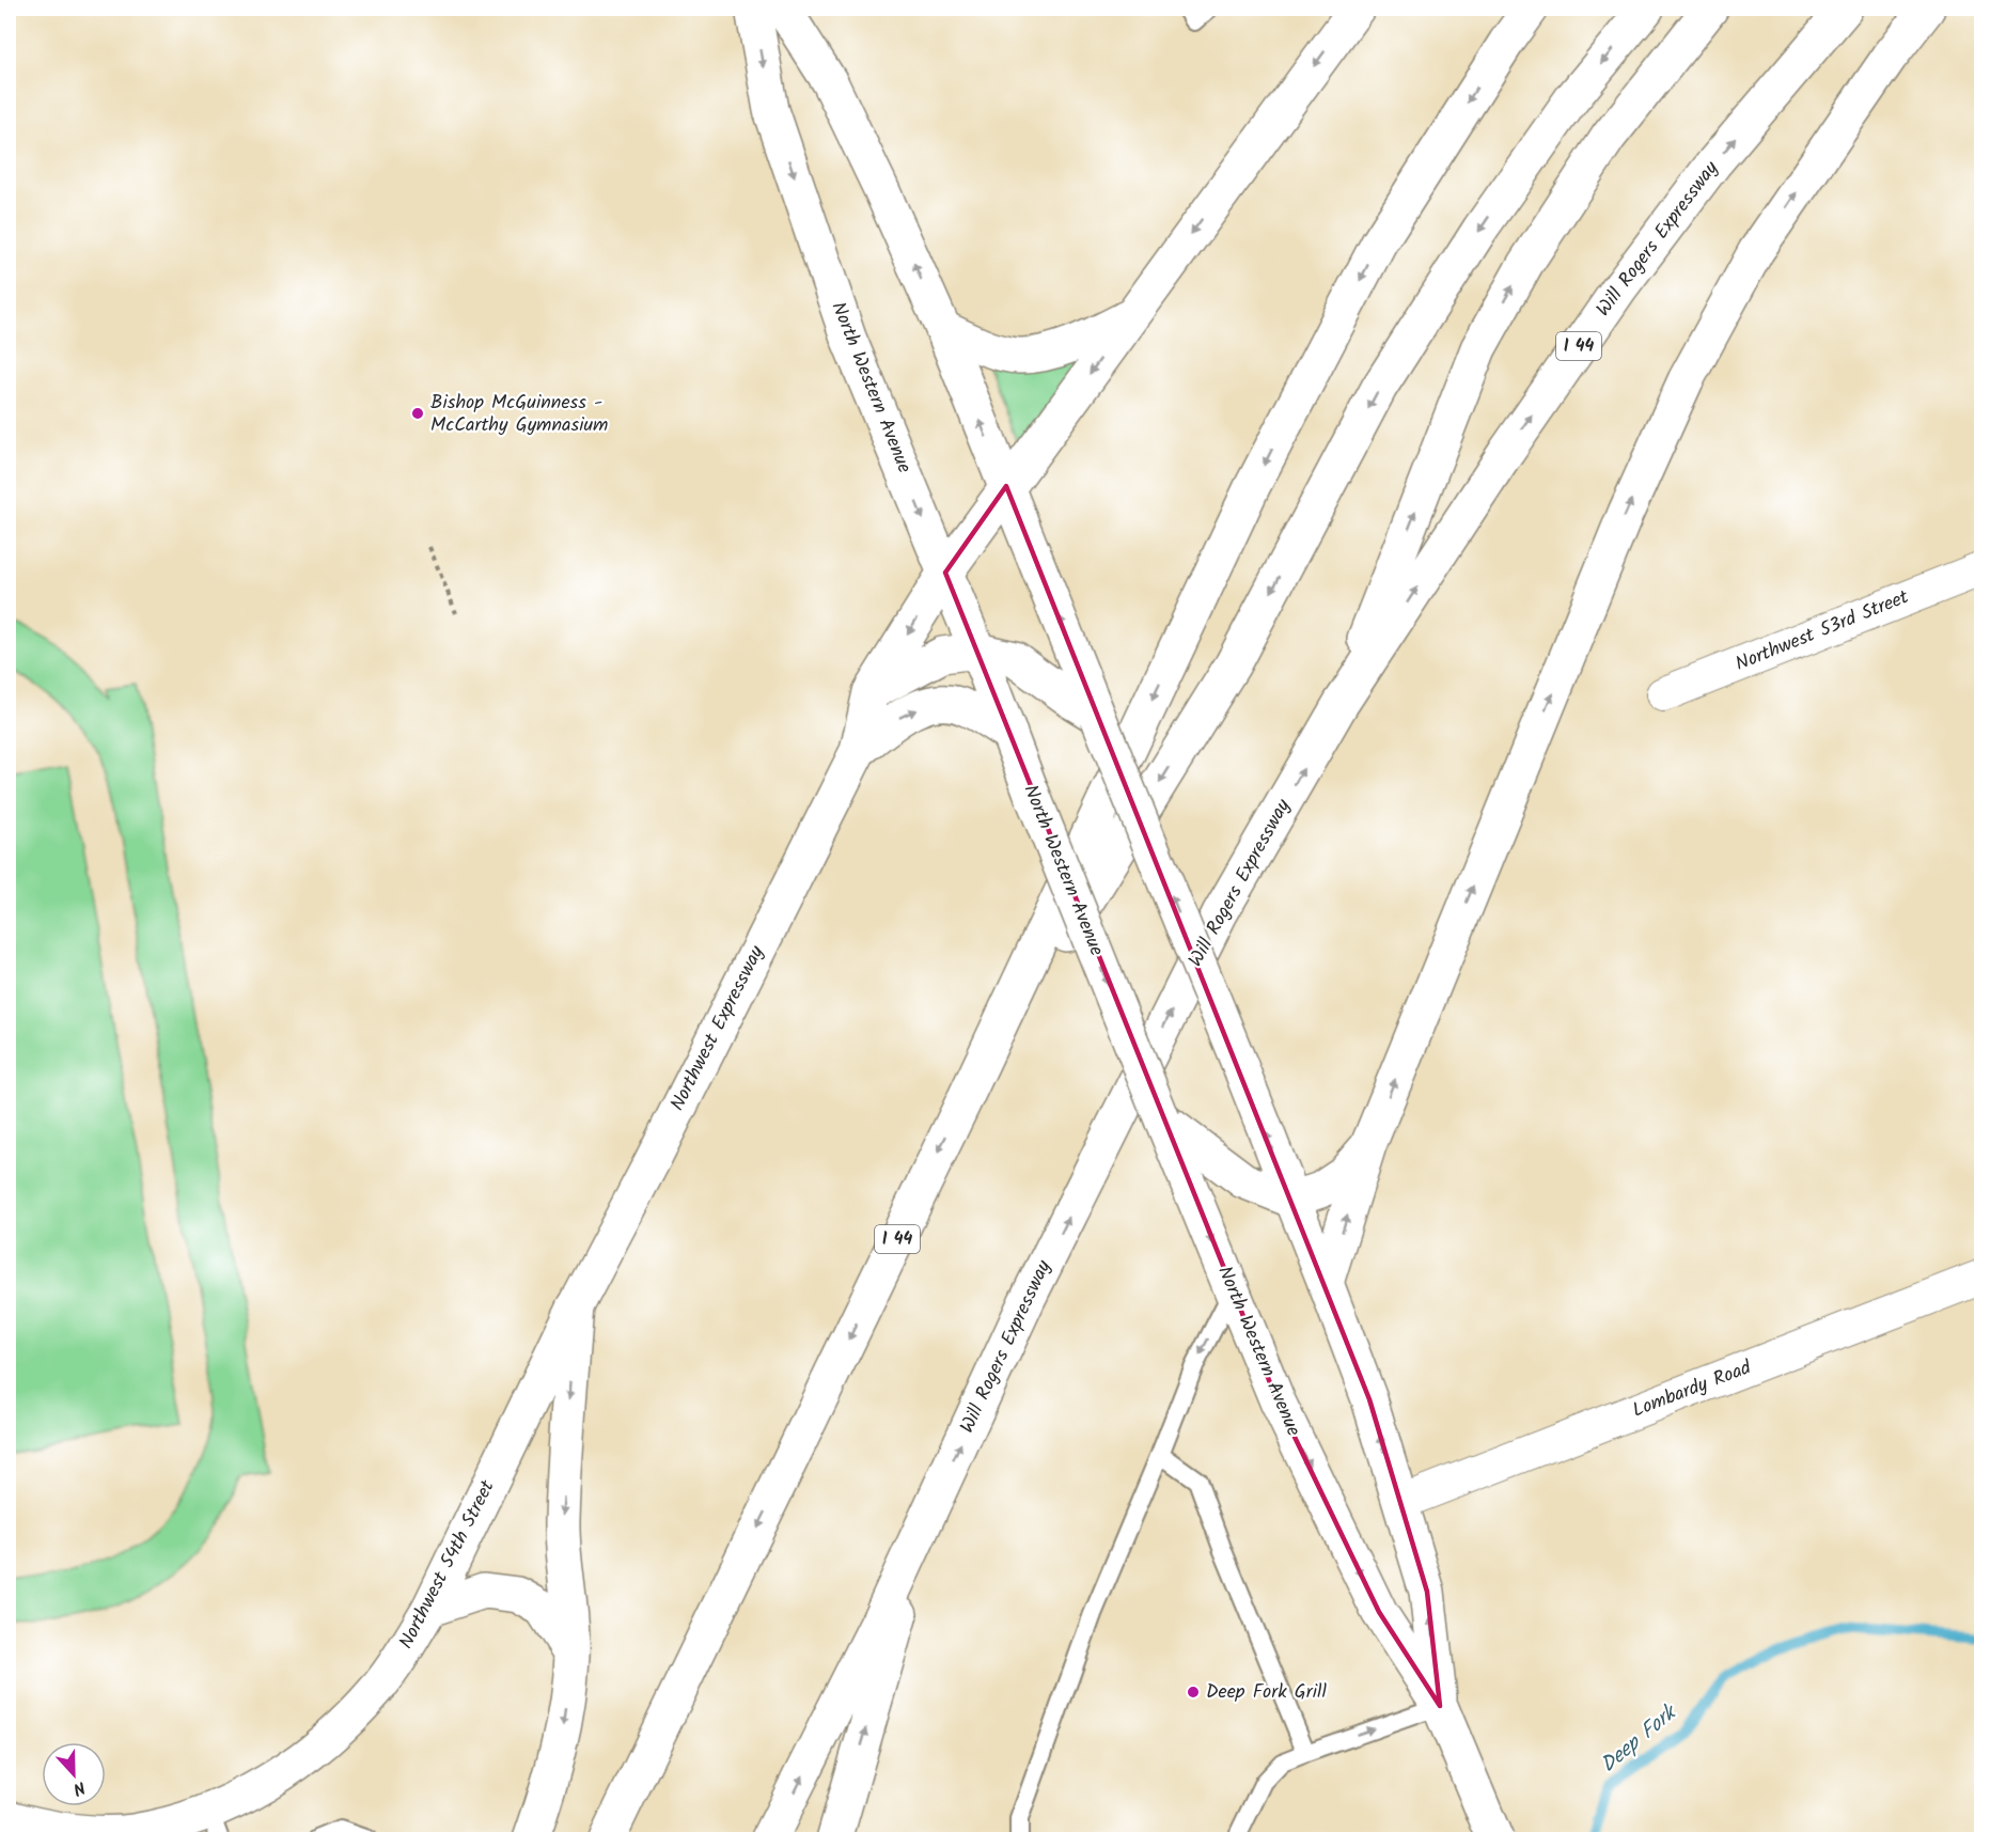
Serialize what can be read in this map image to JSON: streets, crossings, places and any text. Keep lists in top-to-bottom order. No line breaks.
{"streets":{"main road":["Will Rogers Expressway","I 44","North Western Avenue","Northwest Expressway","Northwest 54th Street"],"street":["Northwest 53rd Street","Lombardy Road"]},"crossings":[["North Western Avenue","Northwest Expressway"],["North Western Avenue","Lombardy Road"],["Northwest Expressway","Northwest 54th Street"]],"water":["Deep Fork"],"places":["Bishop McGuinness - McCarthy Gymnasium","Deep Fork Grill"],"north":"bottom"}
